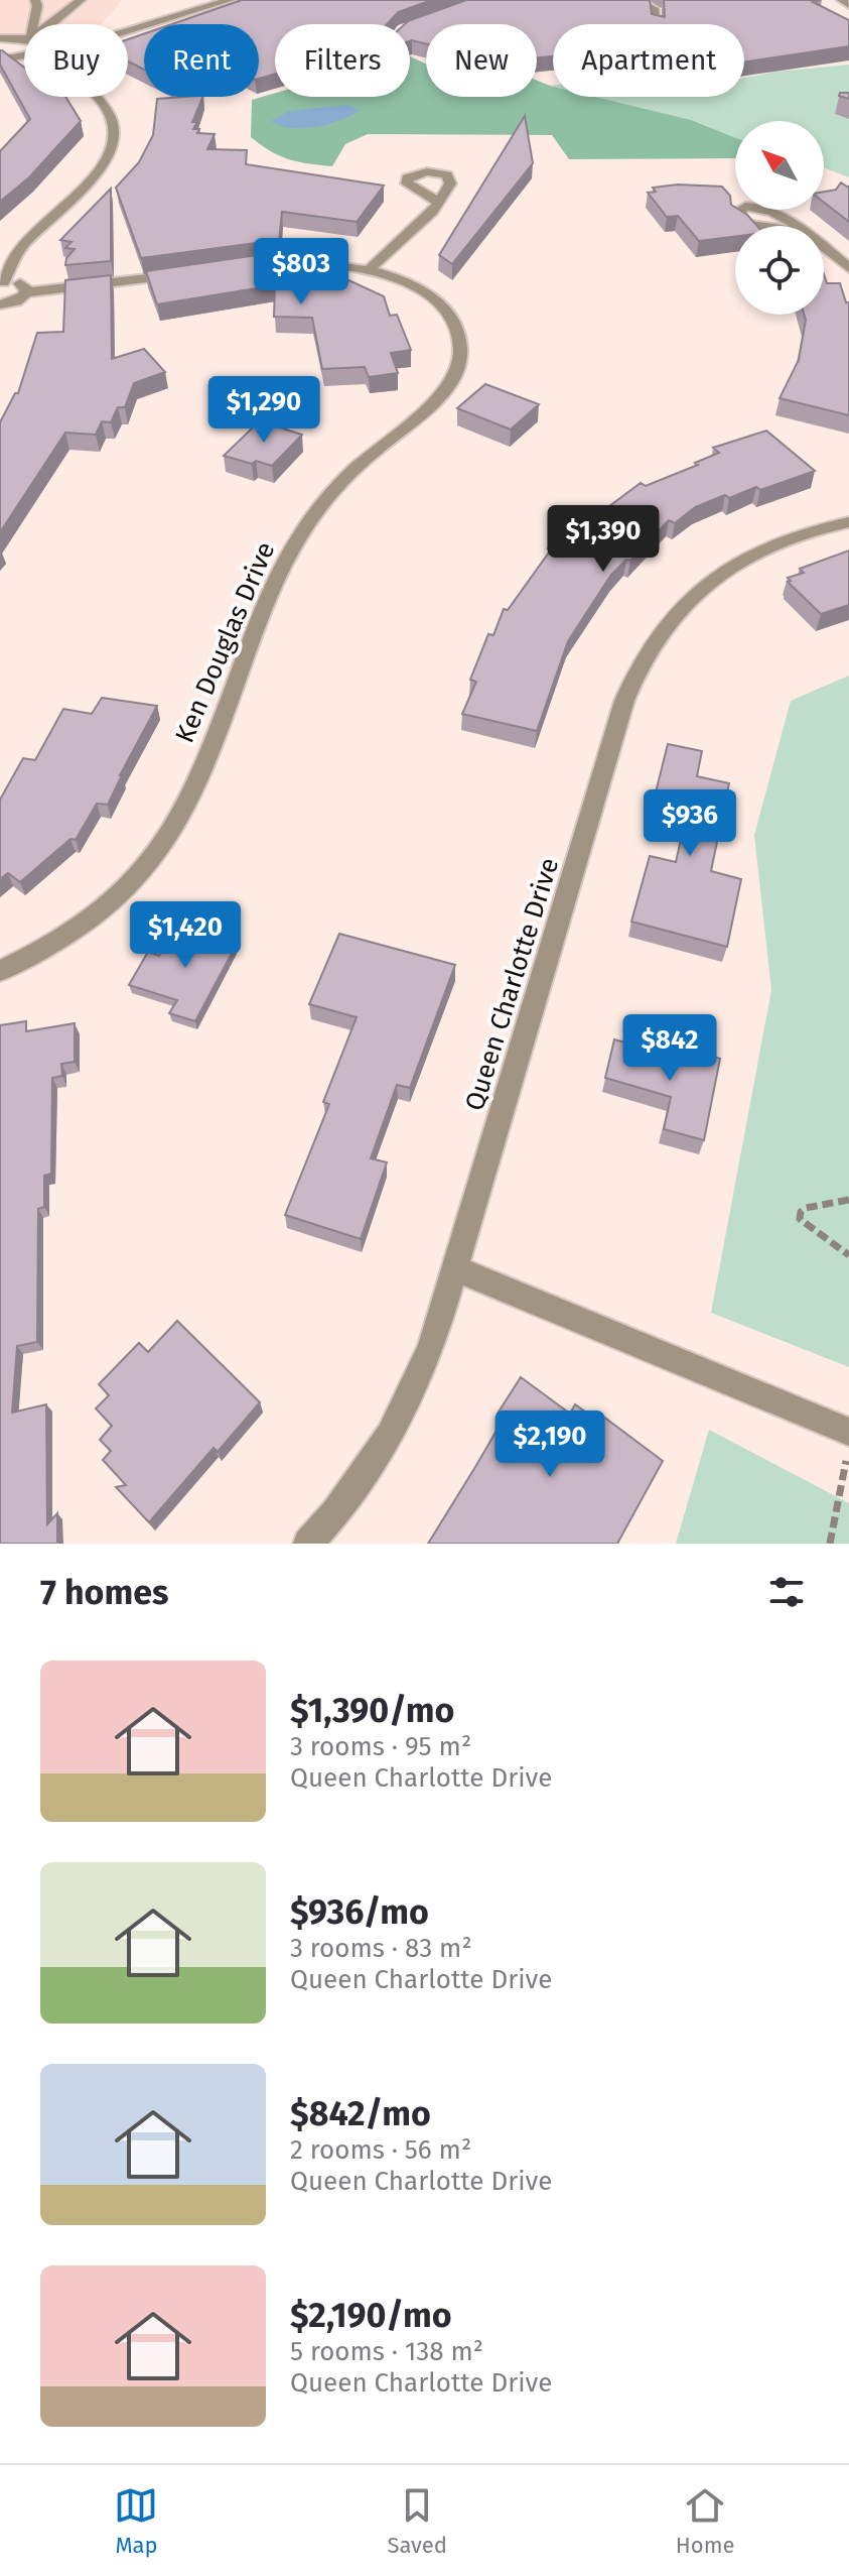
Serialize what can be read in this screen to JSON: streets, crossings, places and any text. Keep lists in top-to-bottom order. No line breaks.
{"streets":{"street":["Ken Douglas Drive","Queen Charlotte Drive"]},"north":"top left","page":{"chip":["Buy","Rent","Filters","New","Apartment"],"price":["$803","$1,290","$1,390","$936","$1,420","$842","$2,190"],"heading":"7 homes","list":[{"name":"$1,390/mo","note":"3 rooms · 95 m² · Queen Charlotte Drive"},{"name":"$936/mo","note":"3 rooms · 83 m² · Queen Charlotte Drive"},{"name":"$842/mo","note":"2 rooms · 56 m² · Queen Charlotte Drive"},{"name":"$2,190/mo","note":"5 rooms · 138 m² · Queen Charlotte Drive"}],"tabs":["Map","Saved","Home"]}}
